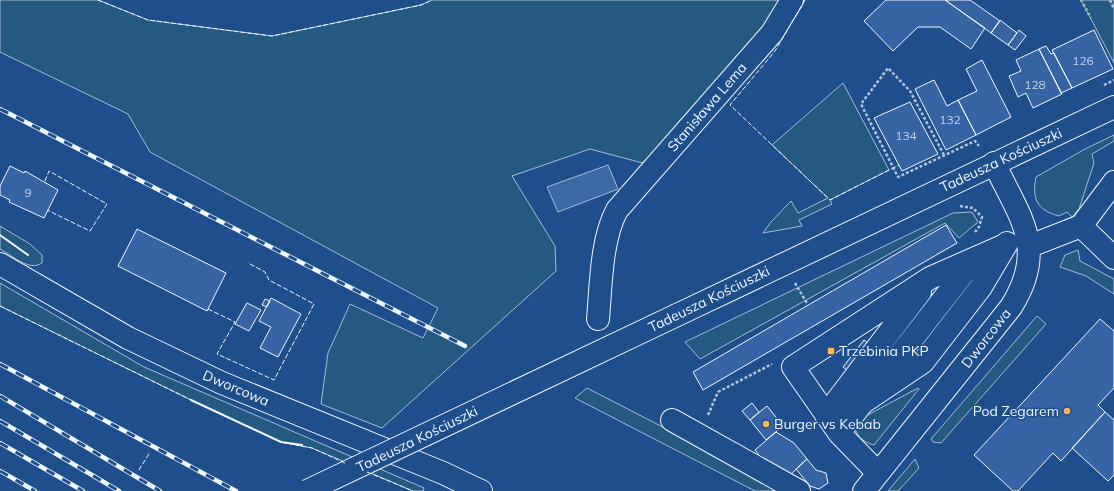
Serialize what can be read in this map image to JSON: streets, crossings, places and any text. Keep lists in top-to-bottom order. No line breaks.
{"streets":{"street":["Stanisława Lema","Tadeusza Kościuszki","Dworcowa"]},"crossings":[["Tadeusza Kościuszki","Dworcowa"]],"places":{"transit":["Trzebinia PKP"],"other":["Pod Zegarem","Burger vs Kebab"]},"house_numbers":["126","128","132","134","9"]}
